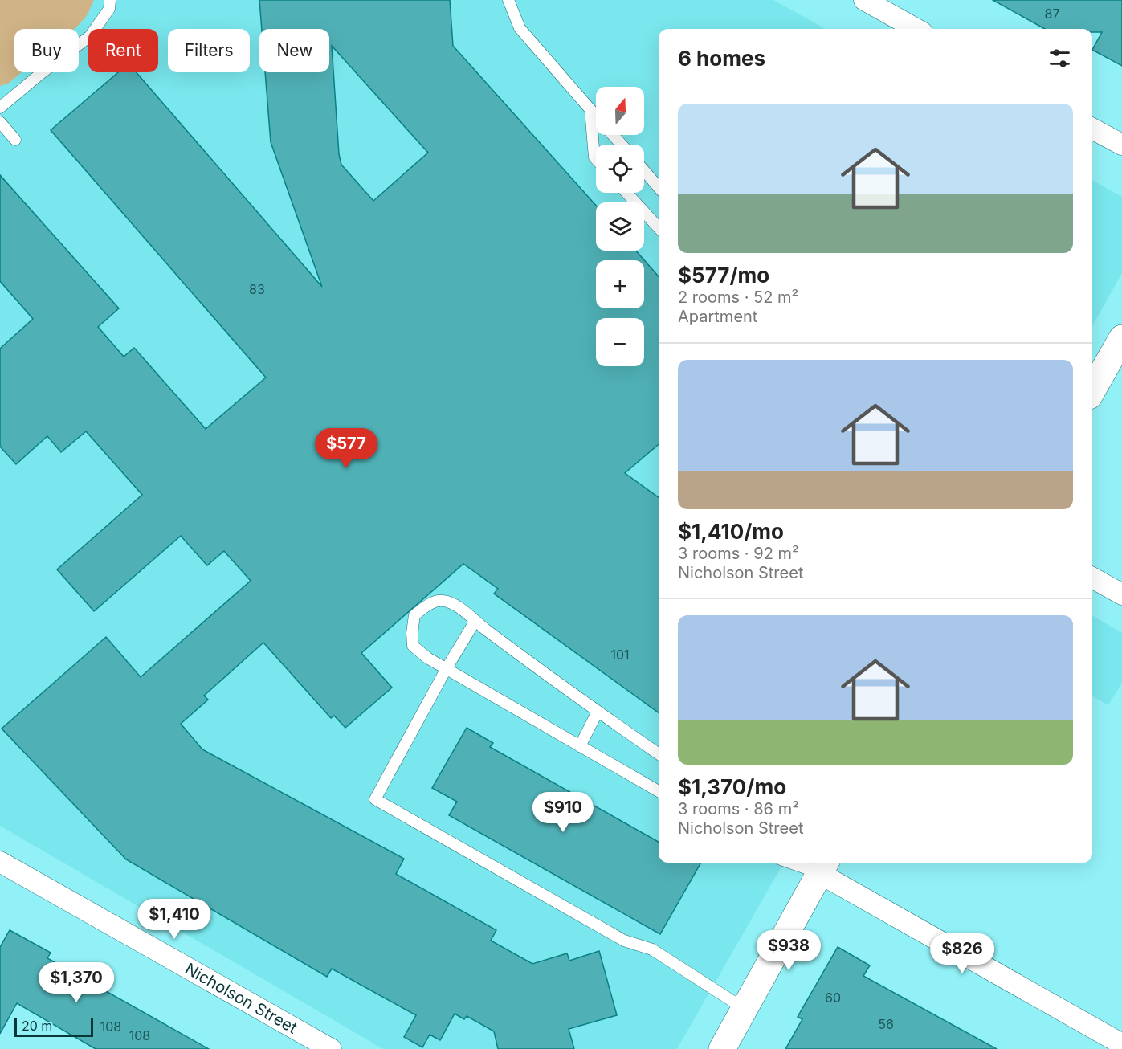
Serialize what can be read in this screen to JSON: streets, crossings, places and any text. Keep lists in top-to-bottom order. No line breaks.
{"streets":{"street":["Nicholson Street"]},"house_numbers":["87","83","101","60","56","108","108"],"scale_bar":"20 m","north":"top","page":{"chip":["Buy","Rent","Filters","New"],"heading":"6 homes","map_buttons":["+","−"],"list":[{"name":"$577/mo","note":"2 rooms · 52 m² · Apartment"},{"name":"$1,410/mo","note":"3 rooms · 92 m² · Nicholson Street"},{"name":"$1,370/mo","note":"3 rooms · 86 m² · Nicholson Street"}],"price":["$577","$910","$1,410","$938","$826","$1,370"],"scale":"20 m"}}
